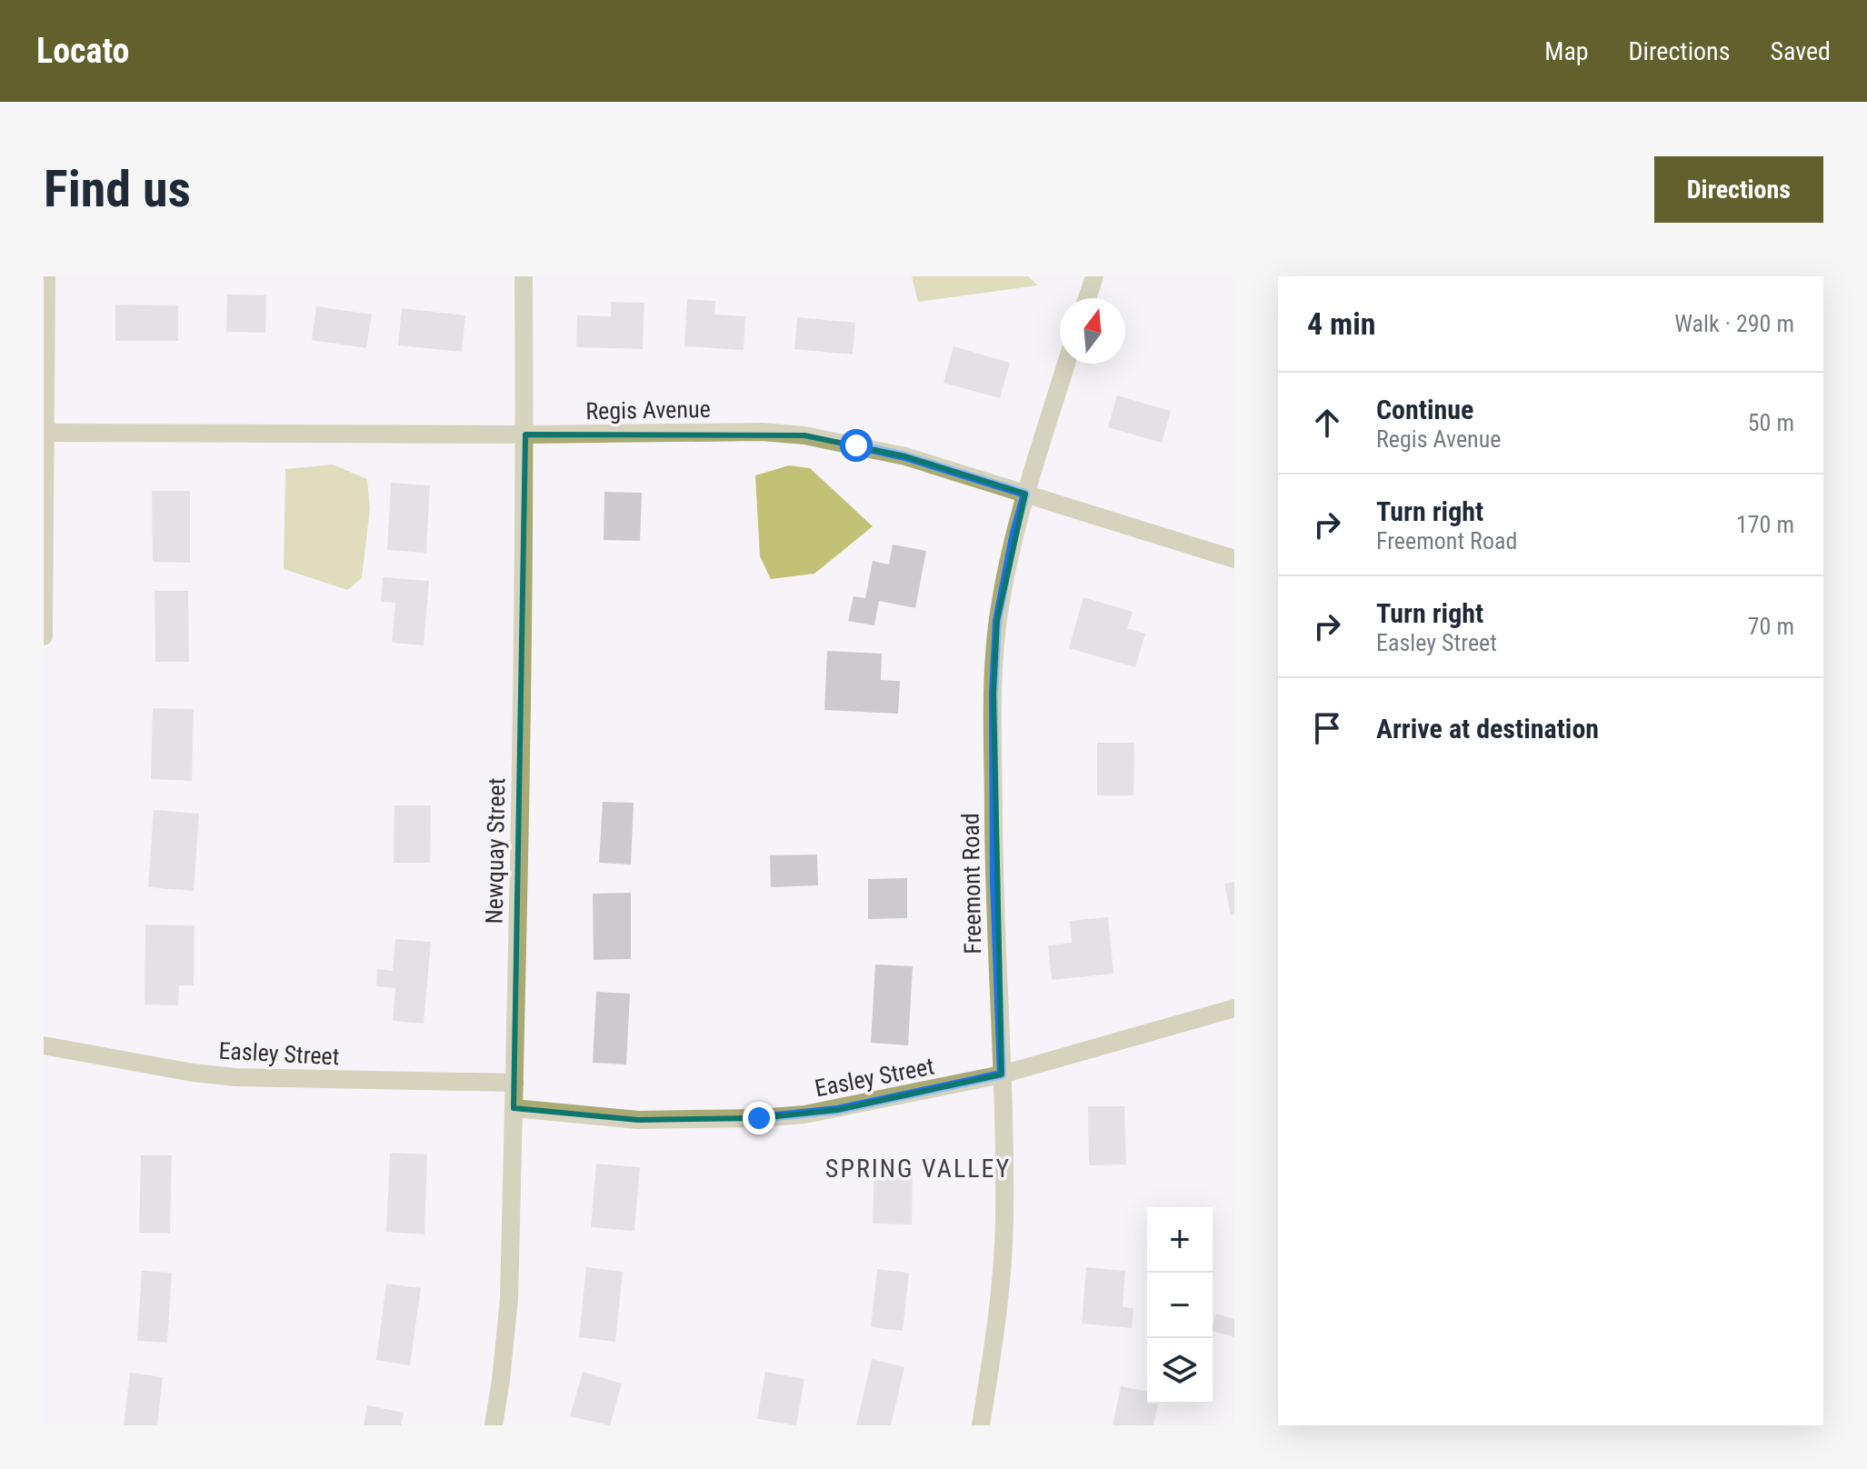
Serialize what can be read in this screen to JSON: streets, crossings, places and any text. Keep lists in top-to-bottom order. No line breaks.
{"streets":{"street":["Regis Avenue","Newquay Street","Freemont Road","Easley Street"]},"crossings":[["Regis Avenue","Newquay Street"],["Regis Avenue","Freemont Road"],["Newquay Street","Easley Street"],["Freemont Road","Easley Street"]],"districts":["SPRING VALLEY"],"north":"top","page":{"header":"Locato","nav":["Map","Directions","Saved"],"buttons":"Directions","title":"Find us","heading":["4 min","Walk · 290 m"],"list":[["Continue","Regis Avenue","50 m"],["Turn right","Freemont Road","170 m"],["Turn right","Easley Street","70 m"],"Arrive at destination"],"map_buttons":["+","−"]}}
